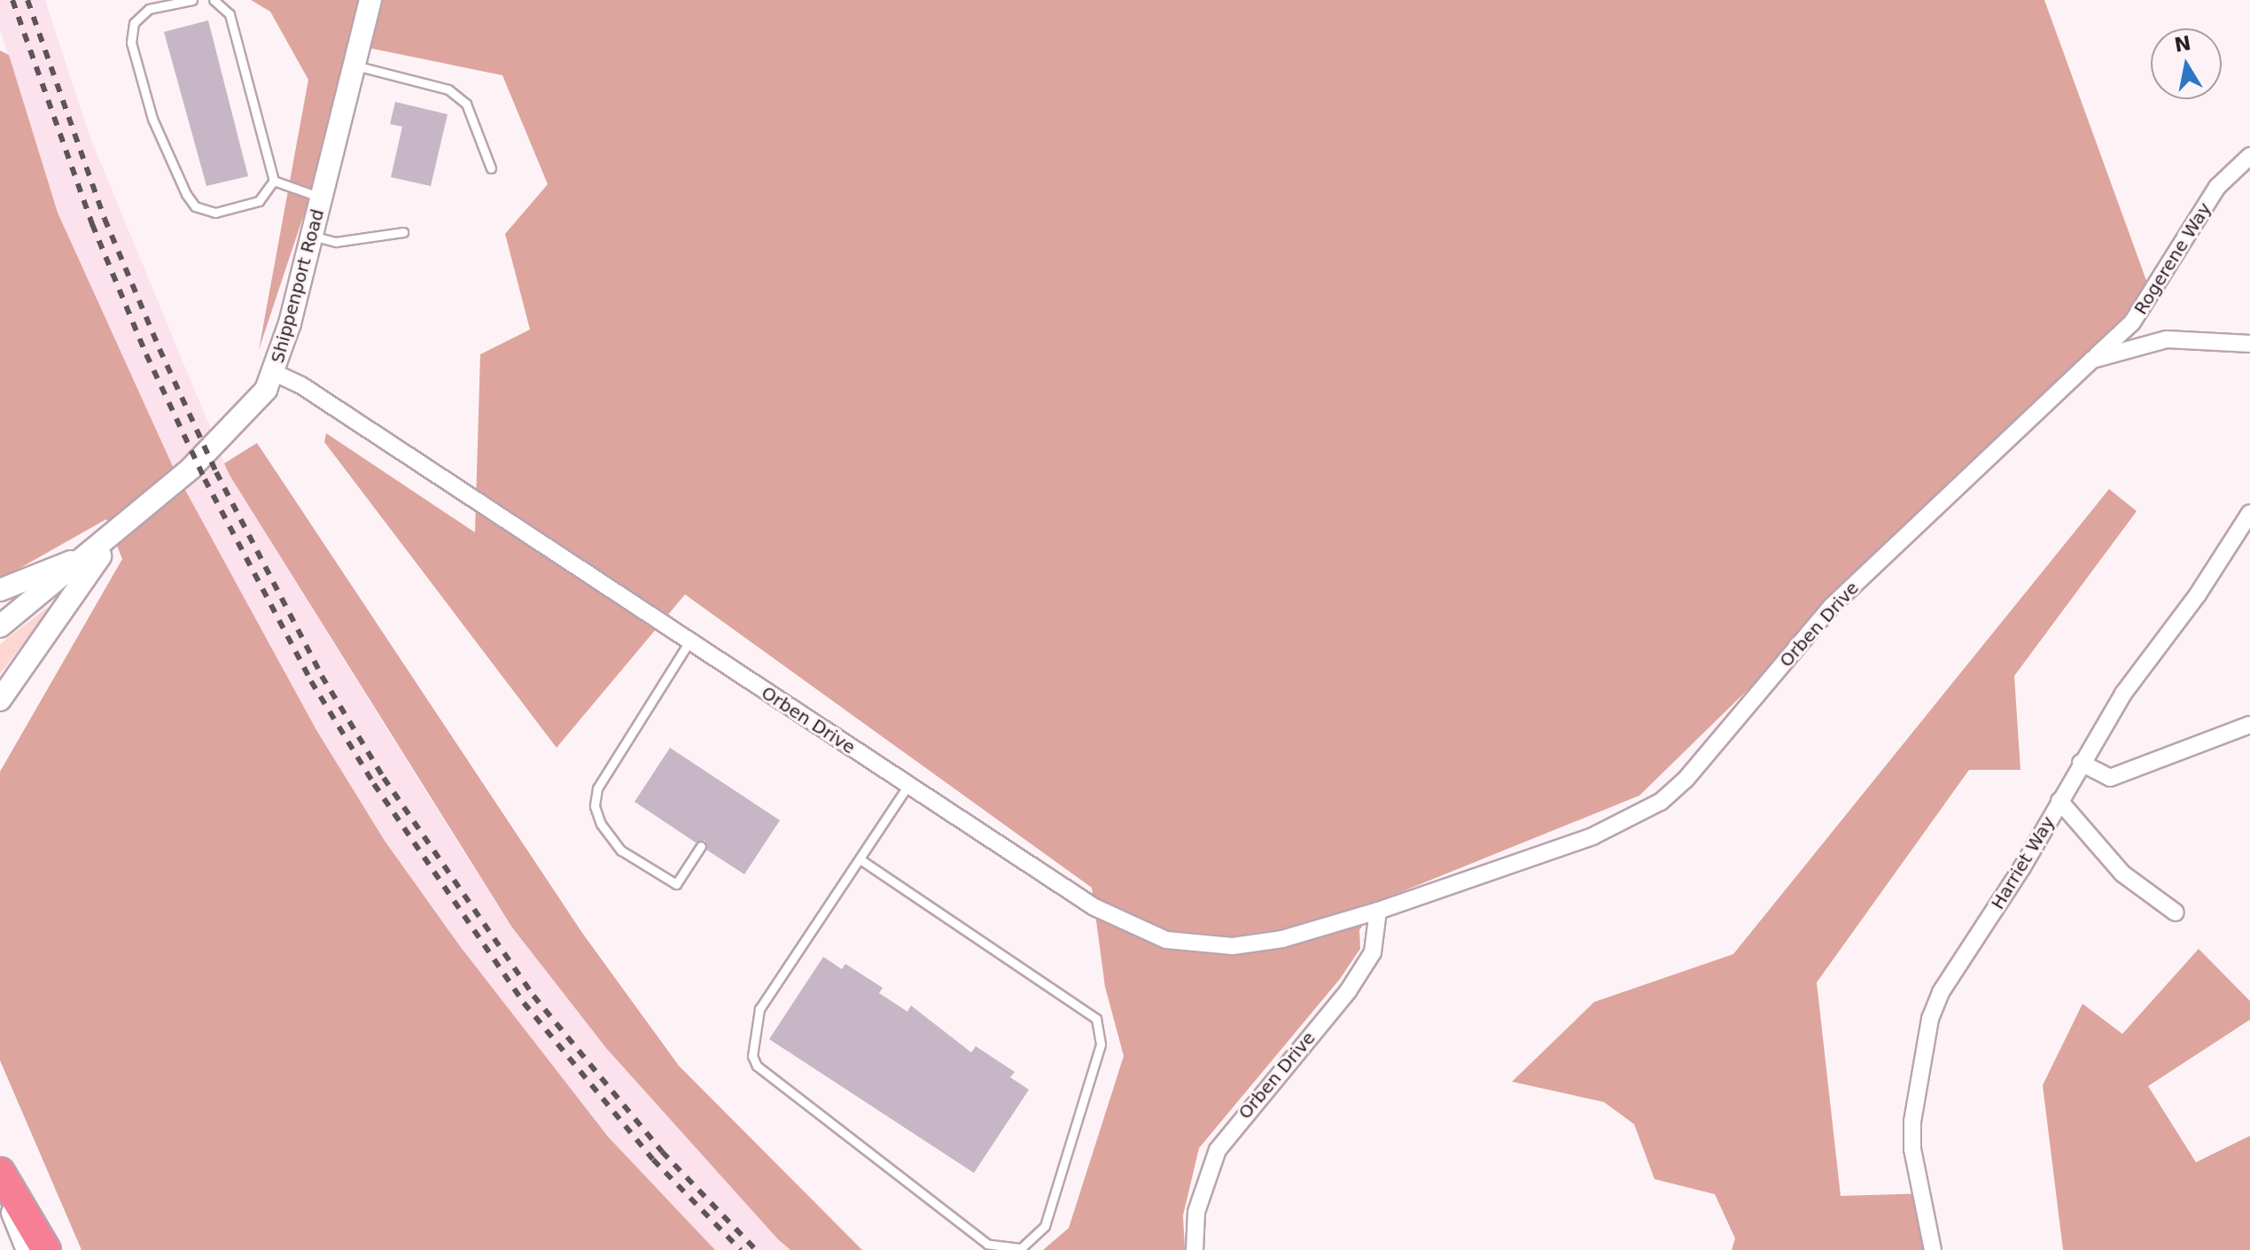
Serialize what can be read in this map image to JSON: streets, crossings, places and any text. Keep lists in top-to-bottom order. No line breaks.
{"streets":{"street":["Rogerene Way","Shippenport Road","Orben Drive","Harriet Way"]},"crossings":[["Rogerene Way","Orben Drive"],["Shippenport Road","Orben Drive"]],"north":"top"}
